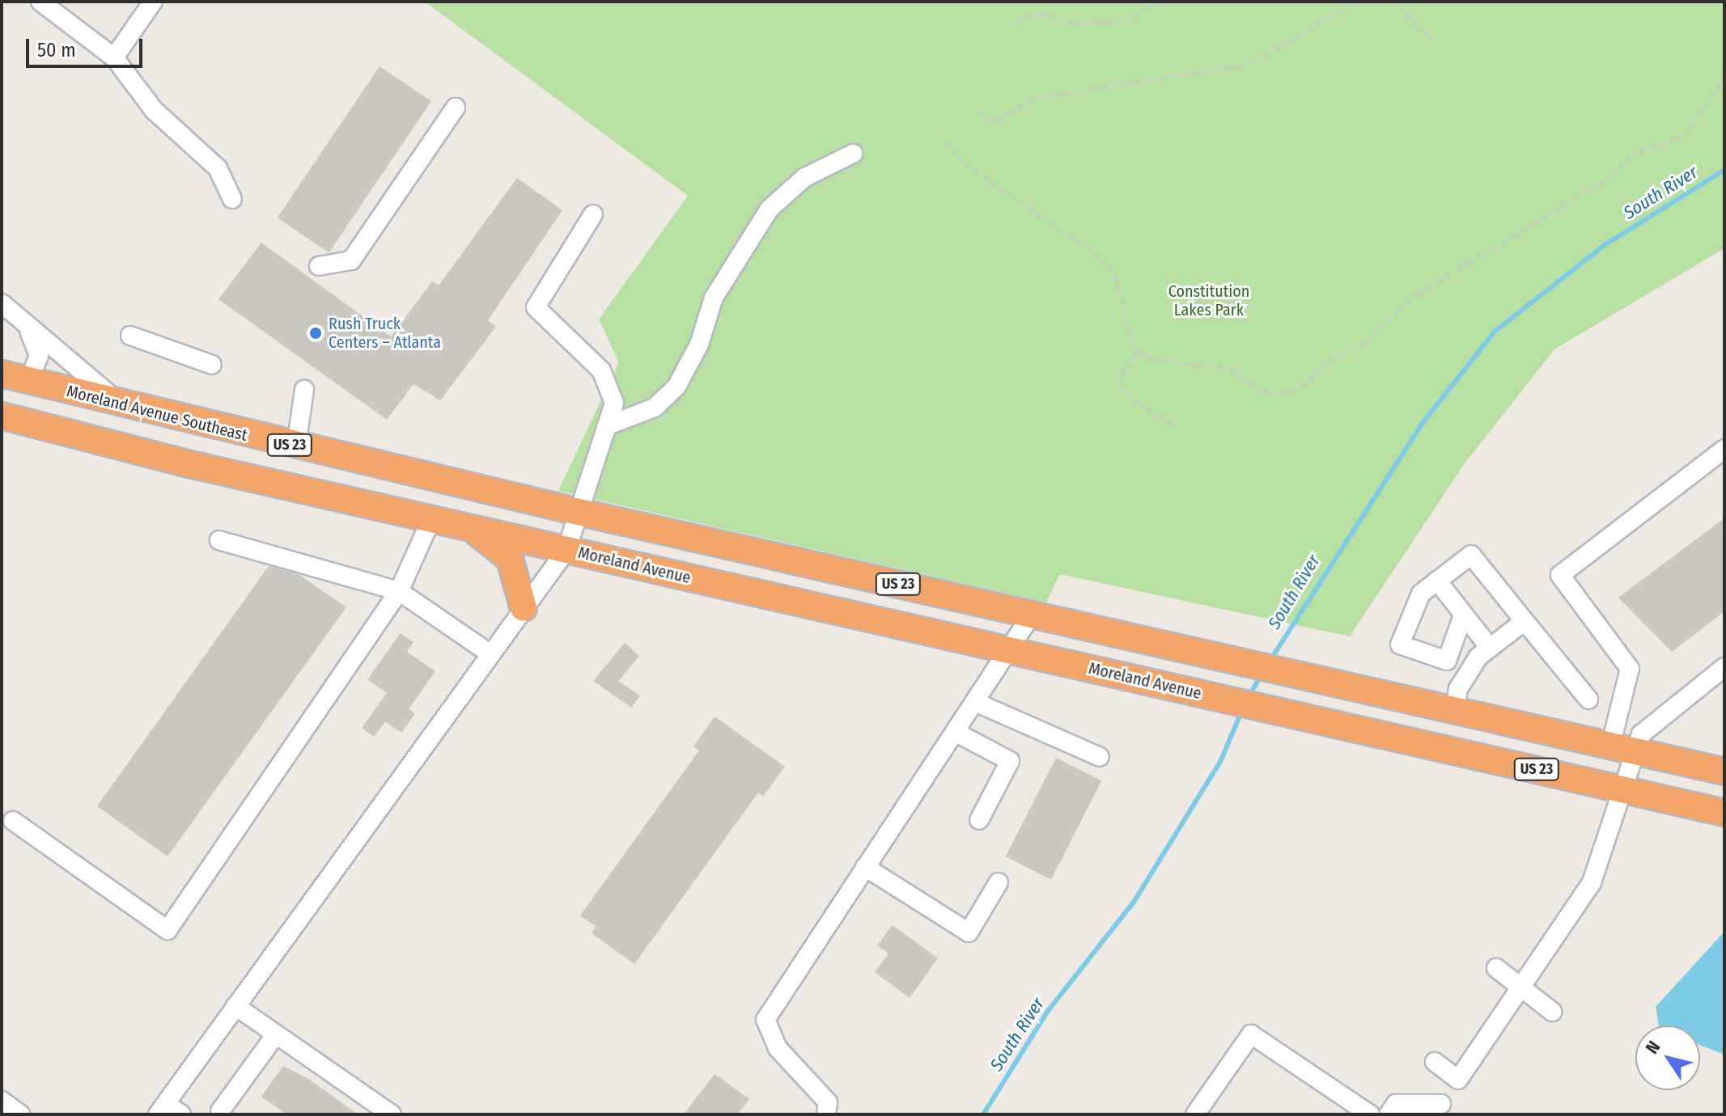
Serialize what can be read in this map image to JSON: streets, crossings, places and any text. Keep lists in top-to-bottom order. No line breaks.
{"streets":{"highway":["Moreland Avenue Southeast","US 23","Moreland Avenue"]},"crossings":[["Moreland Avenue Southeast","US 23"],["US 23","Moreland Avenue"]],"water":["South River"],"parks":["Constitution Lakes Park"],"places":["Rush Truck Centers – Atlanta"],"scale_bar":"50 m","north":"top left"}
